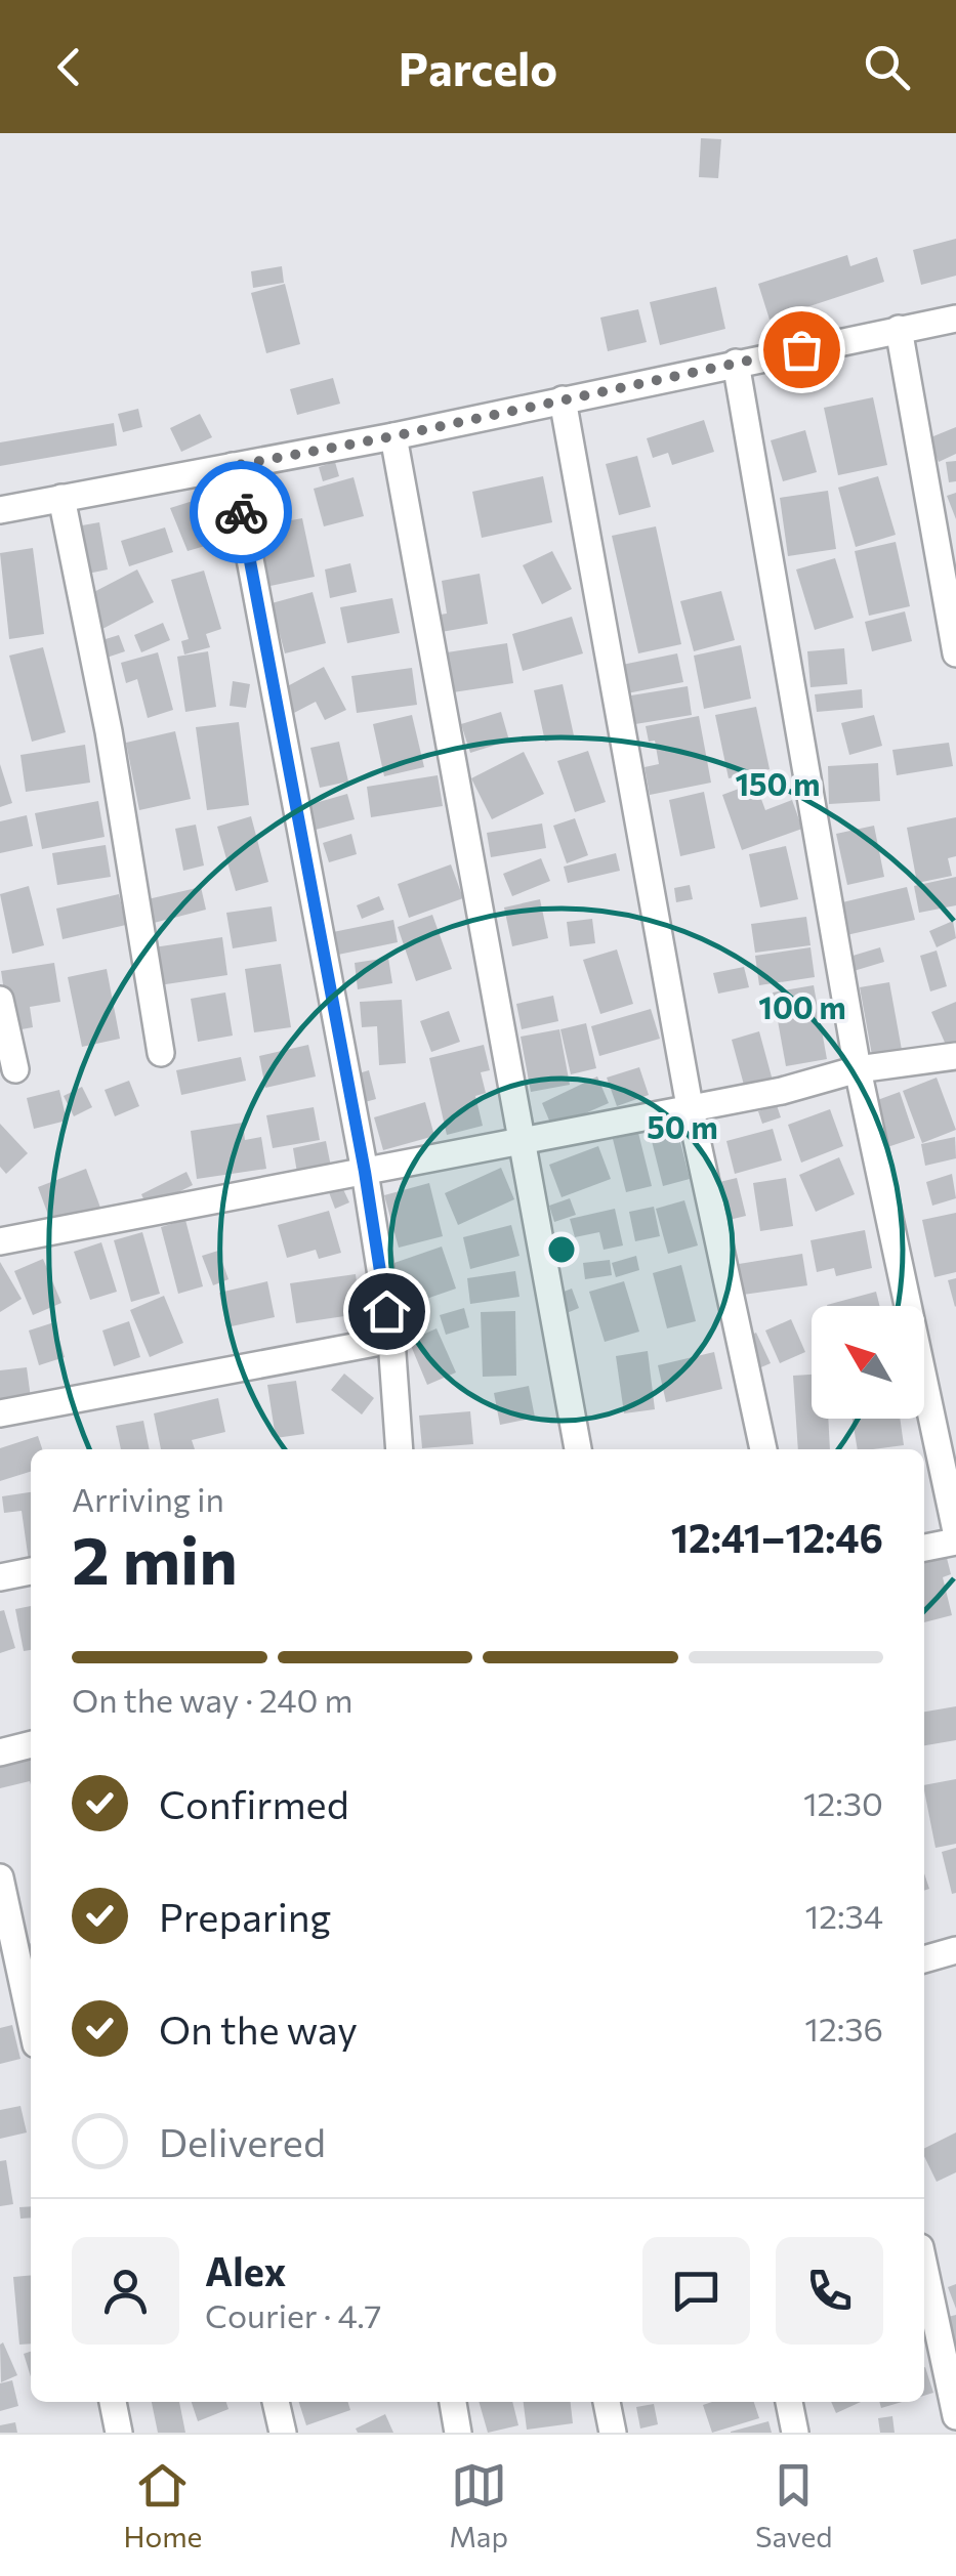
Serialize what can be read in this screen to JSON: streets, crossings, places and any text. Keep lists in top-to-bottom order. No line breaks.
{"north":"top left","page":{"header":"Parcelo","heading":["2 min","Arriving in","12:41–12:46"],"panel":["Alex","Courier · 4.7"],"bar":"On the way · 240 m","list":[["Confirmed","12:30"],["Preparing","12:34"],["On the way","12:36"],"Delivered"],"tabs":["Home","Map","Saved"]},"rings":["150 m","100 m","50 m"]}
